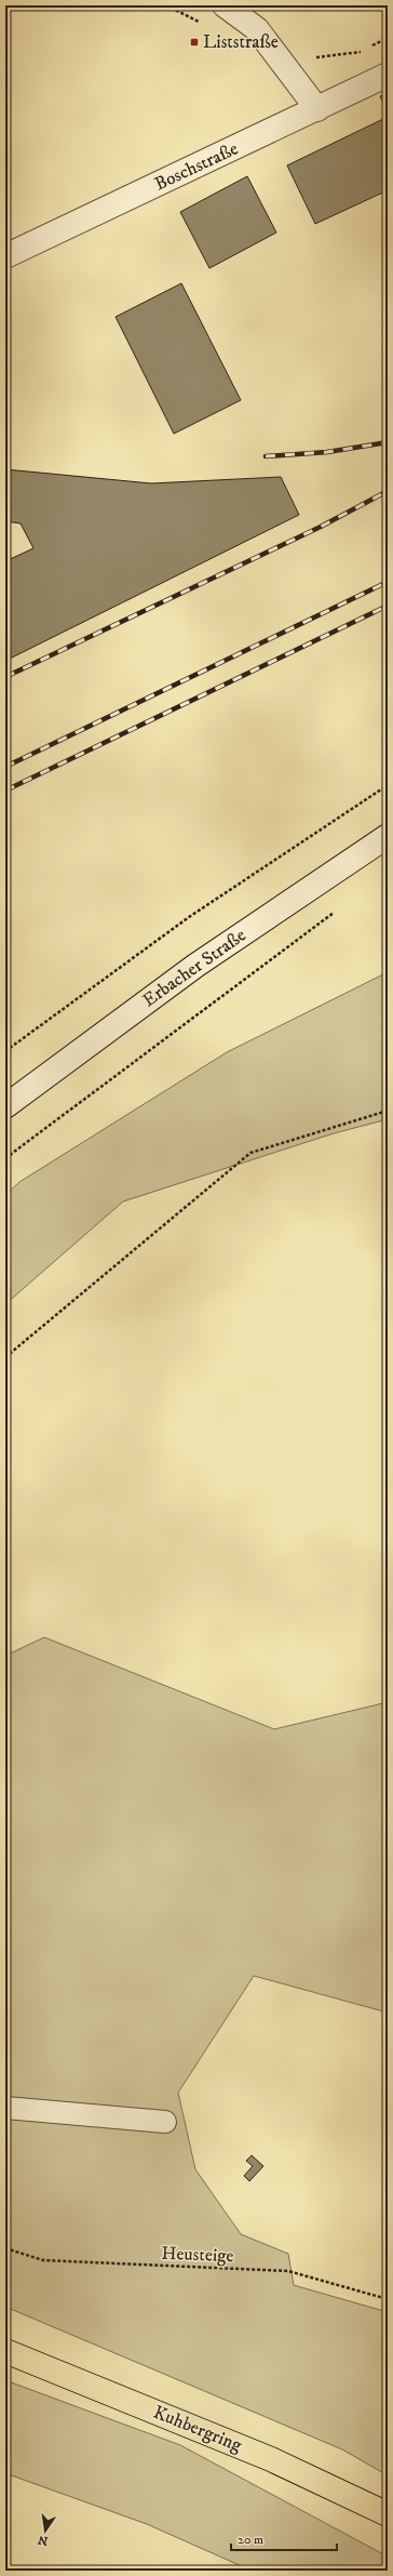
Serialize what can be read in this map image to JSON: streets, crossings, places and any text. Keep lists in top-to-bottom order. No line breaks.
{"streets":{"main road":["Kuhbergring"],"street":["Boschstraße","Erbacher Straße"],"path":["Heusteige"]},"places":{"transit":["Liststraße"]},"scale_bar":"20 m","north":"bottom"}
